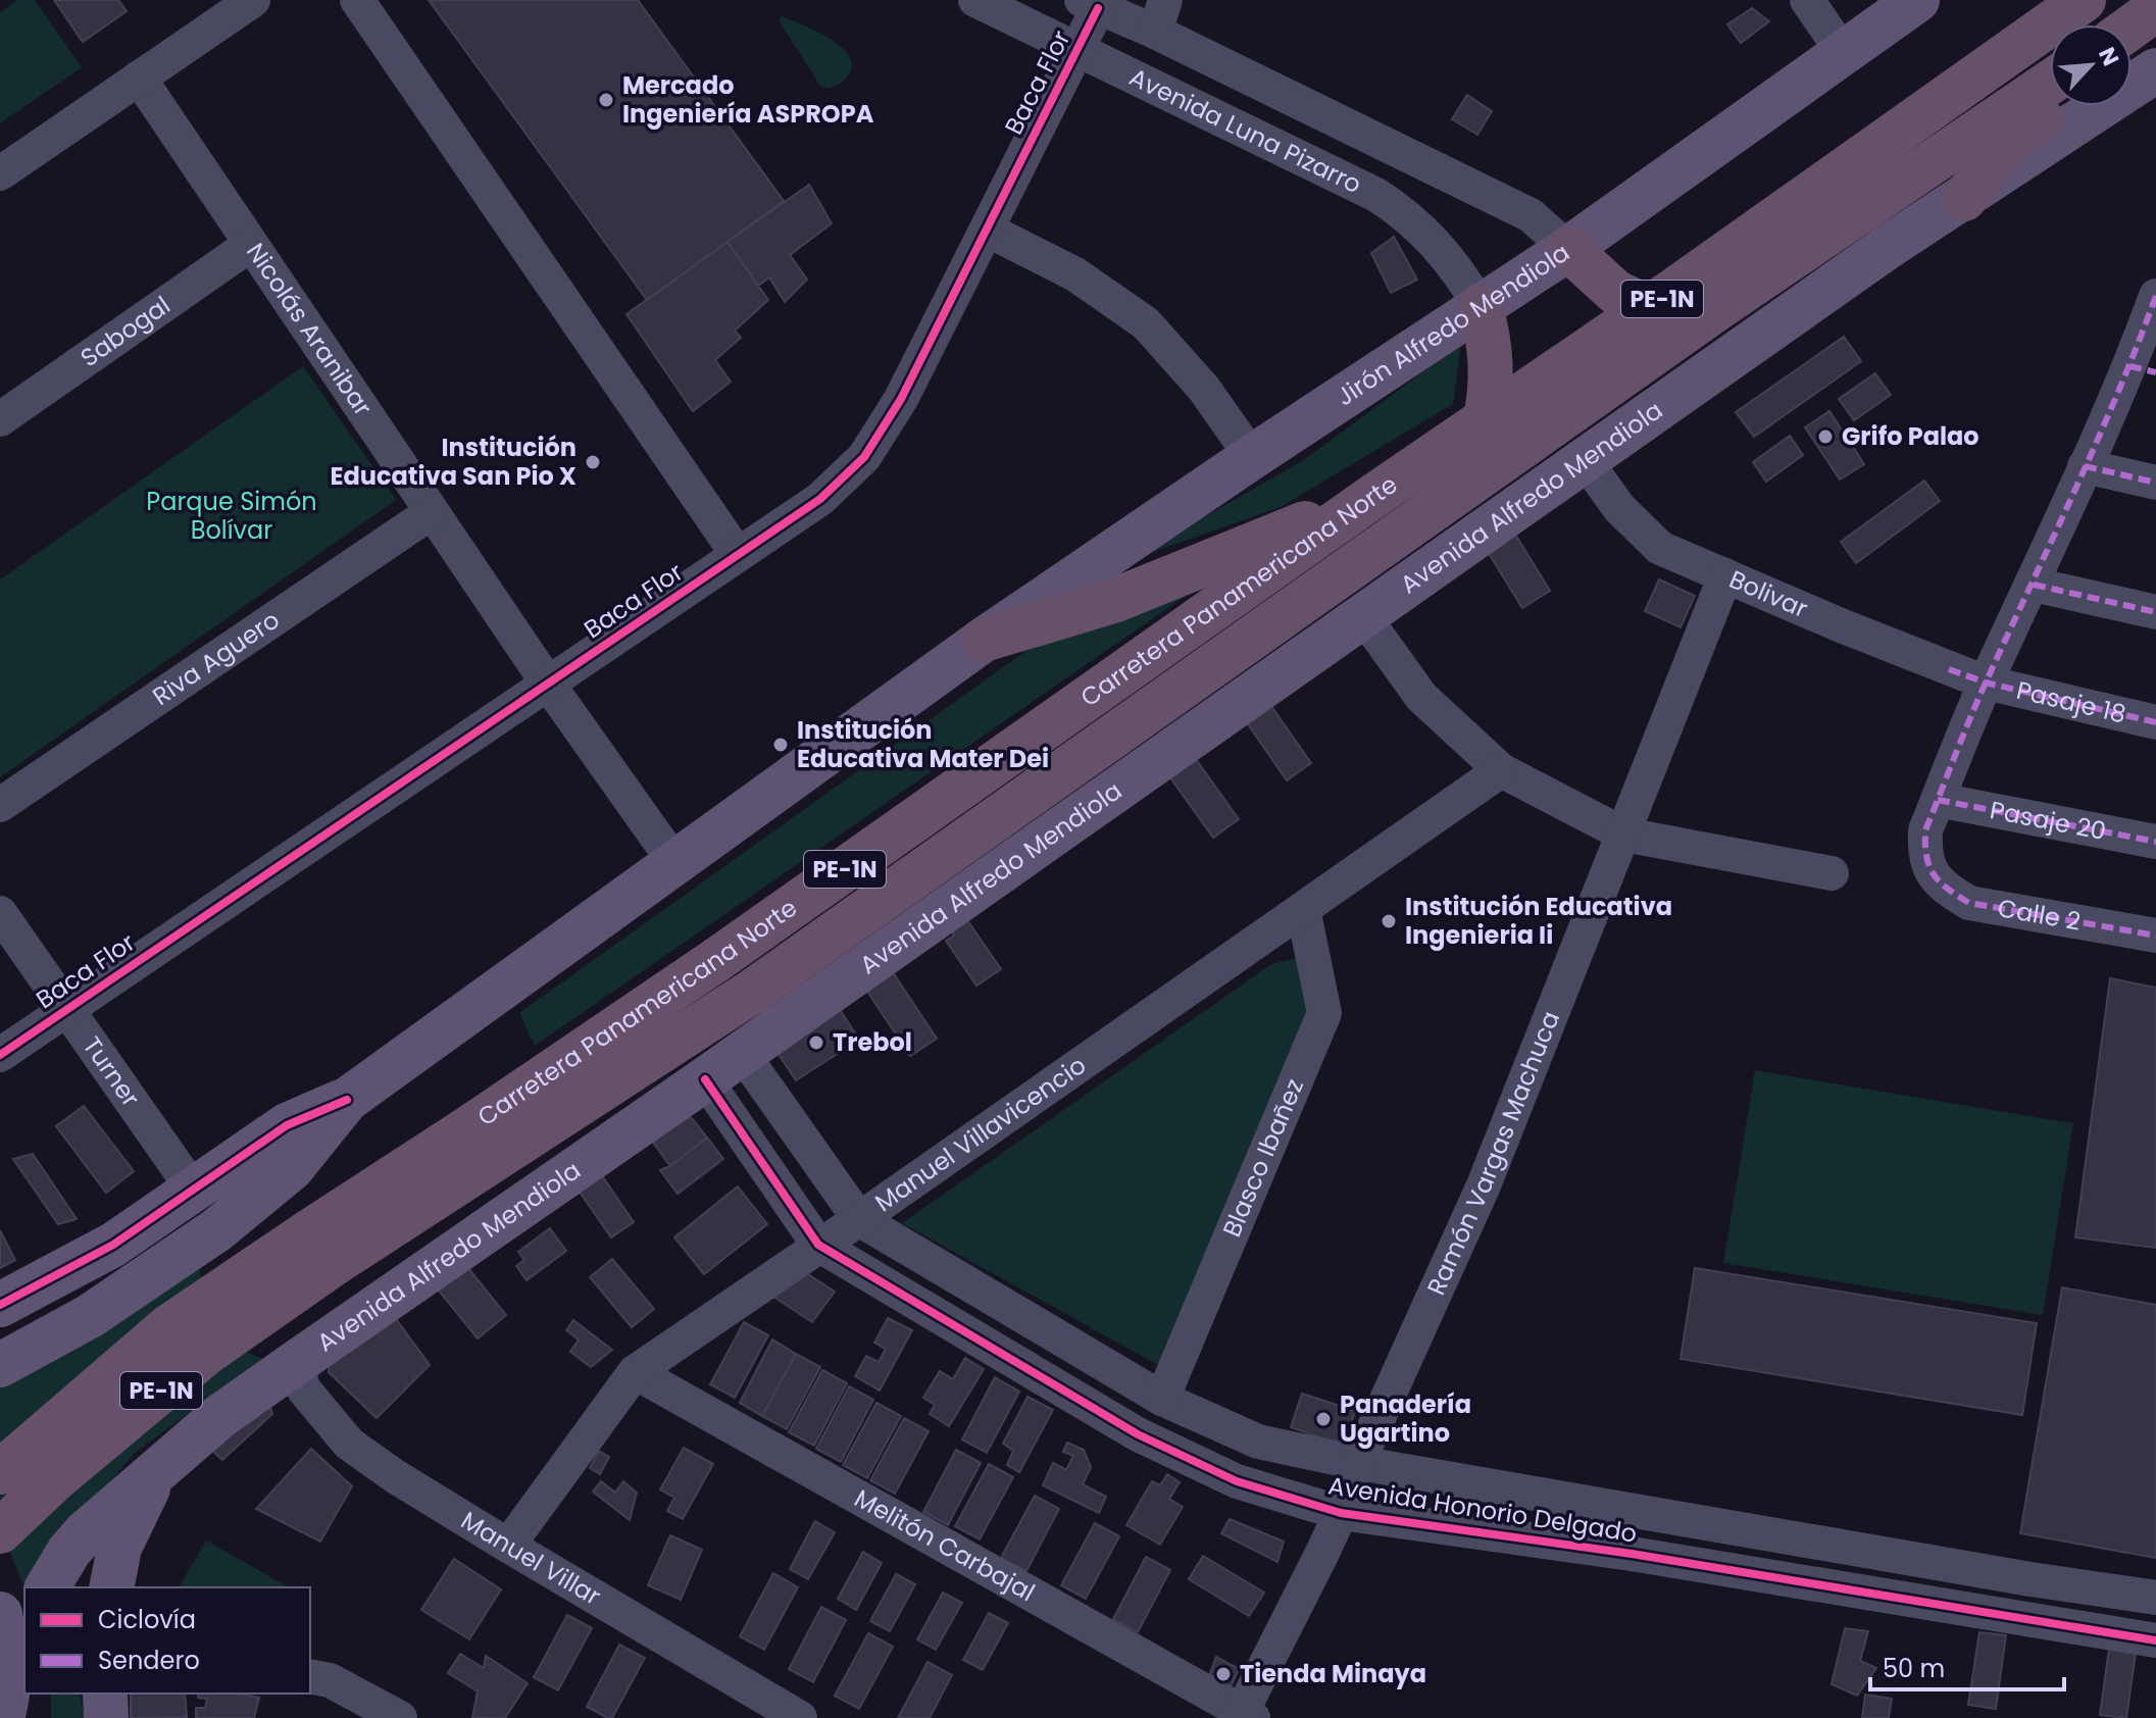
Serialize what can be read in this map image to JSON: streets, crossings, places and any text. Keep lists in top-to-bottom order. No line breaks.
{"streets":{"highway":["PE-1N","Carretera Panamericana Norte"],"main road":["Jirón Alfredo Mendiola","Avenida Alfredo Mendiola"],"street":["Baca Flor","Avenida Luna Pizarro","Nicolás Aranibar","Sabogal","Bolivar","Riva Aguero","Pasaje 18","Pasaje 20","Calle 2","Turner","Manuel Villavicencio","Ramón Vargas Machuca","Blasco Ibañez","Avenida Honorio Delgado","Melitón Carbajal","Manuel Villar"]},"crossings":[["Baca Flor","Avenida Luna Pizarro"],["Baca Flor","Nicolás Aranibar"],["Baca Flor","Turner"],["Avenida Luna Pizarro","Jirón Alfredo Mendiola"],["Nicolás Aranibar","Sabogal"],["Nicolás Aranibar","Riva Aguero"],["Avenida Alfredo Mendiola","Bolivar"],["Avenida Alfredo Mendiola","Avenida Honorio Delgado"],["Avenida Alfredo Mendiola","Manuel Villar"],["Bolivar","Pasaje 18"],["Bolivar","Ramón Vargas Machuca"],["Pasaje 20","Calle 2"],["Manuel Villavicencio","Blasco Ibañez"],["Manuel Villavicencio","Avenida Honorio Delgado"],["Manuel Villavicencio","Melitón Carbajal"],["Manuel Villavicencio","Manuel Villar"],["Ramón Vargas Machuca","Avenida Honorio Delgado"],["Ramón Vargas Machuca","Melitón Carbajal"],["Blasco Ibañez","Avenida Honorio Delgado"]],"parks":["Parque Simón Bolívar"],"places":["Mercado Ingeniería ASPROPA","Grifo Palao","Institución Educativa San Pio X","Institución Educativa Mater Dei","Institución Educativa Ingenieria Ii","Trebol","Panadería Ugartino","Tienda Minaya"],"legend":["Ciclovía","Sendero"],"scale_bar":"50 m","north":"top right"}
